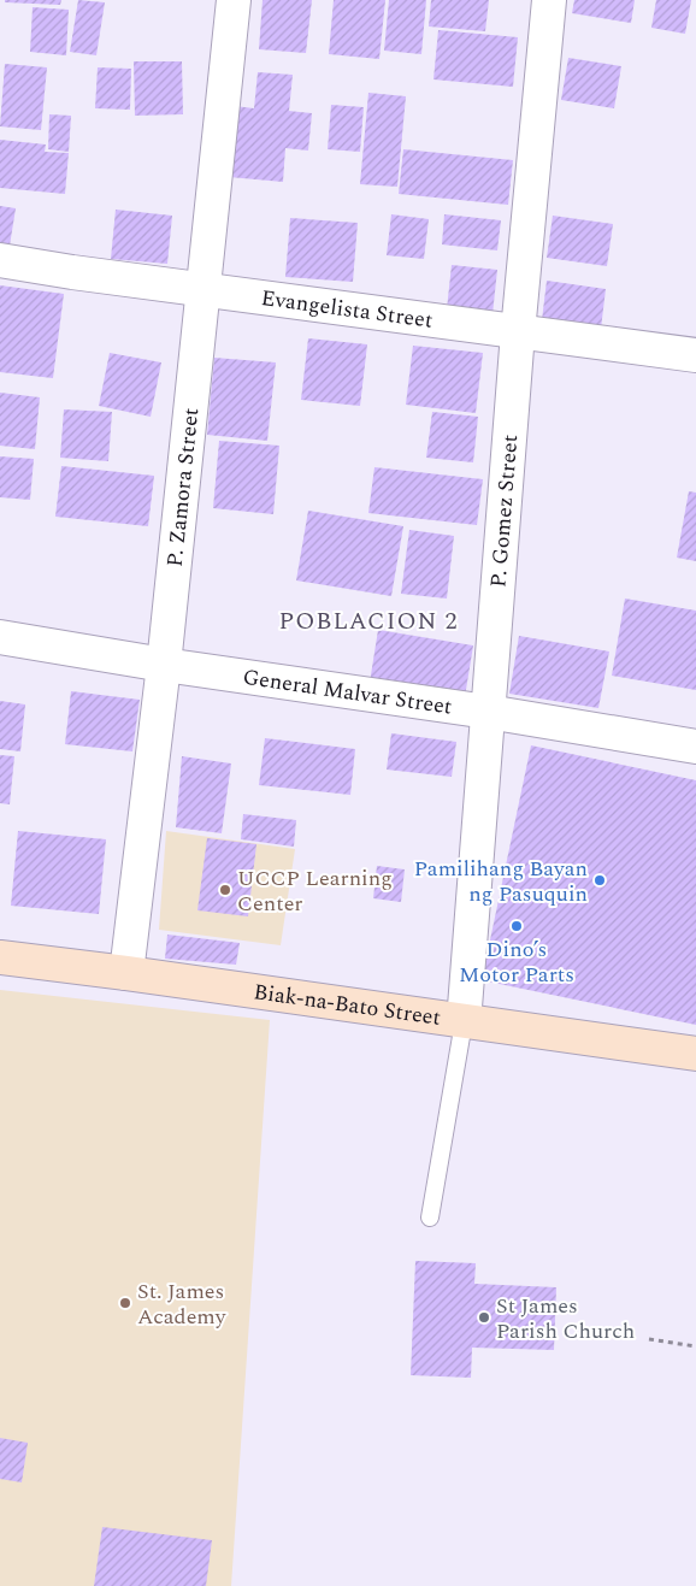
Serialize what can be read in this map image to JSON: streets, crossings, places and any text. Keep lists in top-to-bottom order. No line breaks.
{"streets":{"main road":["Biak-na-Bato Street"],"street":["Evangelista Street","P. Zamora Street","P. Gomez Street","General Malvar Street"]},"crossings":[["Evangelista Street","P. Zamora Street"],["Evangelista Street","P. Gomez Street"],["P. Zamora Street","General Malvar Street"],["P. Zamora Street","Biak-na-Bato Street"],["P. Gomez Street","General Malvar Street"],["P. Gomez Street","Biak-na-Bato Street"]],"districts":["POBLACION 2"],"places":["Pamilihang Bayan ng Pasuquin","UCCP Learning Center","Dino’s Motor Parts","St. James Academy","St James Parish Church"]}
